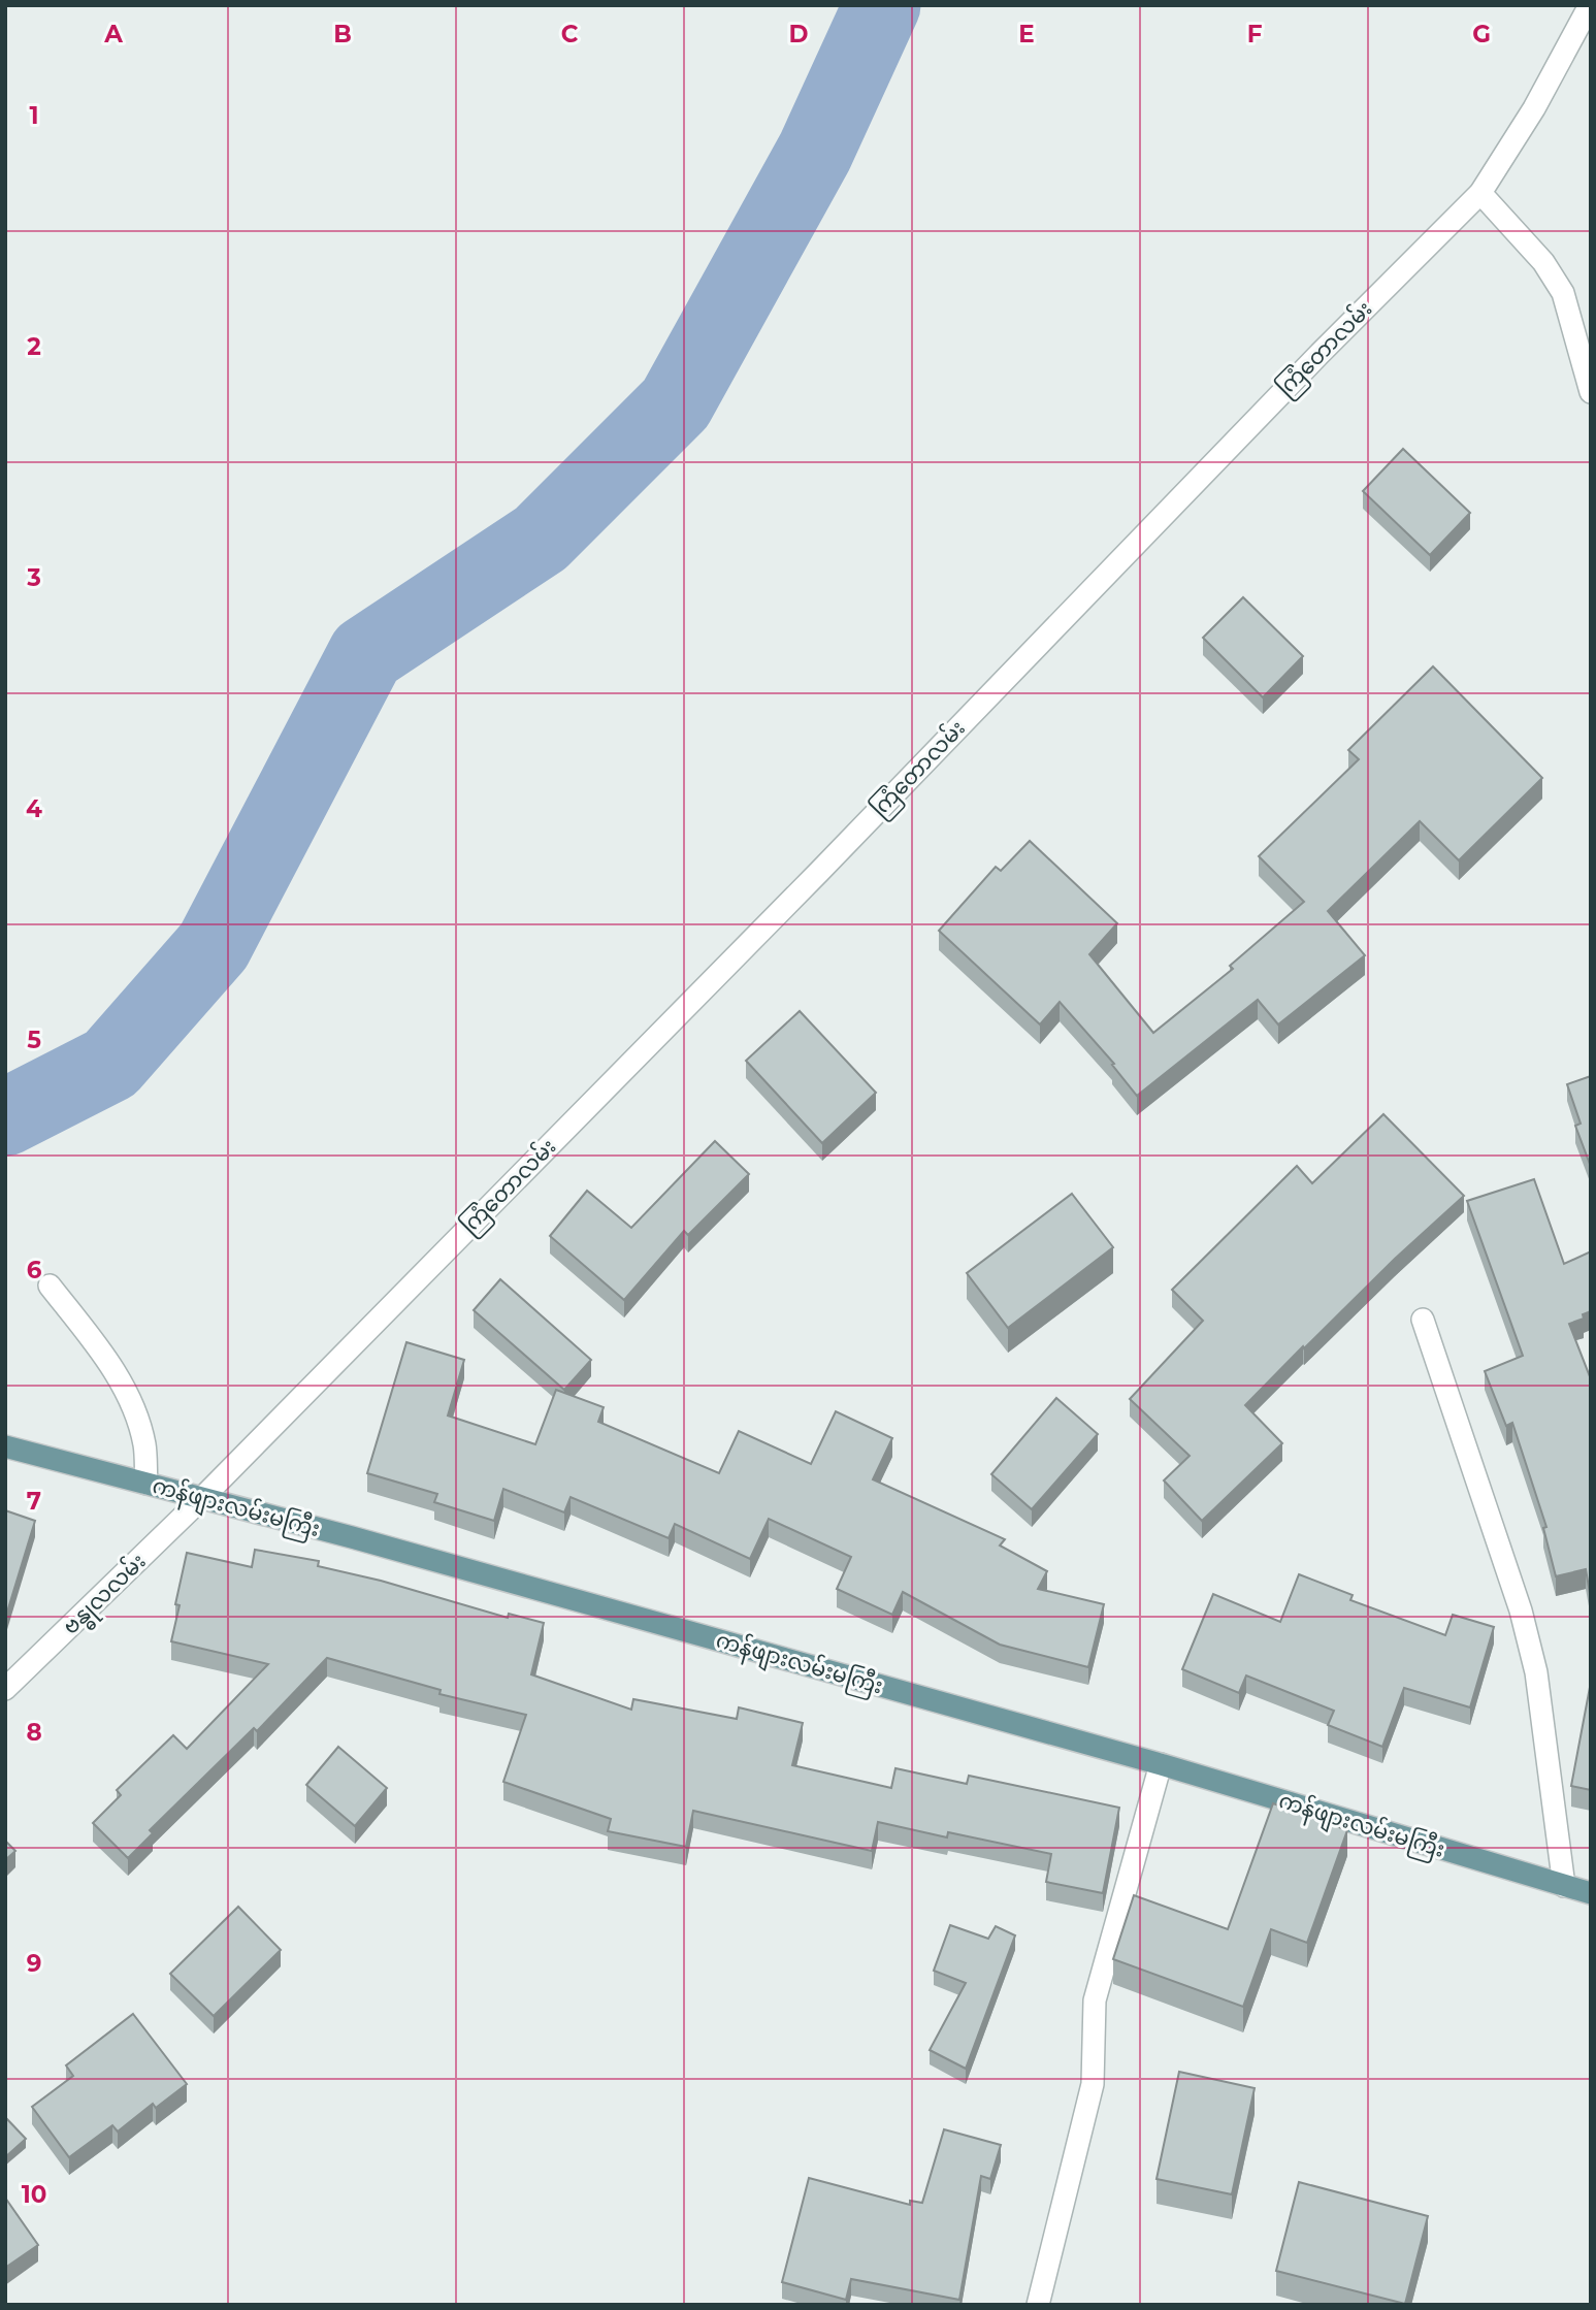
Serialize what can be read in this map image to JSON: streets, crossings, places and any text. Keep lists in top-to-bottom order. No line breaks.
{"streets":{"main road":["ကန်ဖျားလမ်းမကြီး"],"street":["ကြံတောလမ်း","ဗန္ဓုလလမ်း"]},"crossings":[["ကြံတောလမ်း","ကန်ဖျားလမ်းမကြီး"],["ကြံတောလမ်း","ဗန္ဓုလလမ်း"],["ကန်ဖျားလမ်းမကြီး","ဗန္ဓုလလမ်း"]],"grid":{"columns":["A","B","C","D","E","F","G"],"rows":["1","2","3","4","5","6","7","8","9","10"]}}
